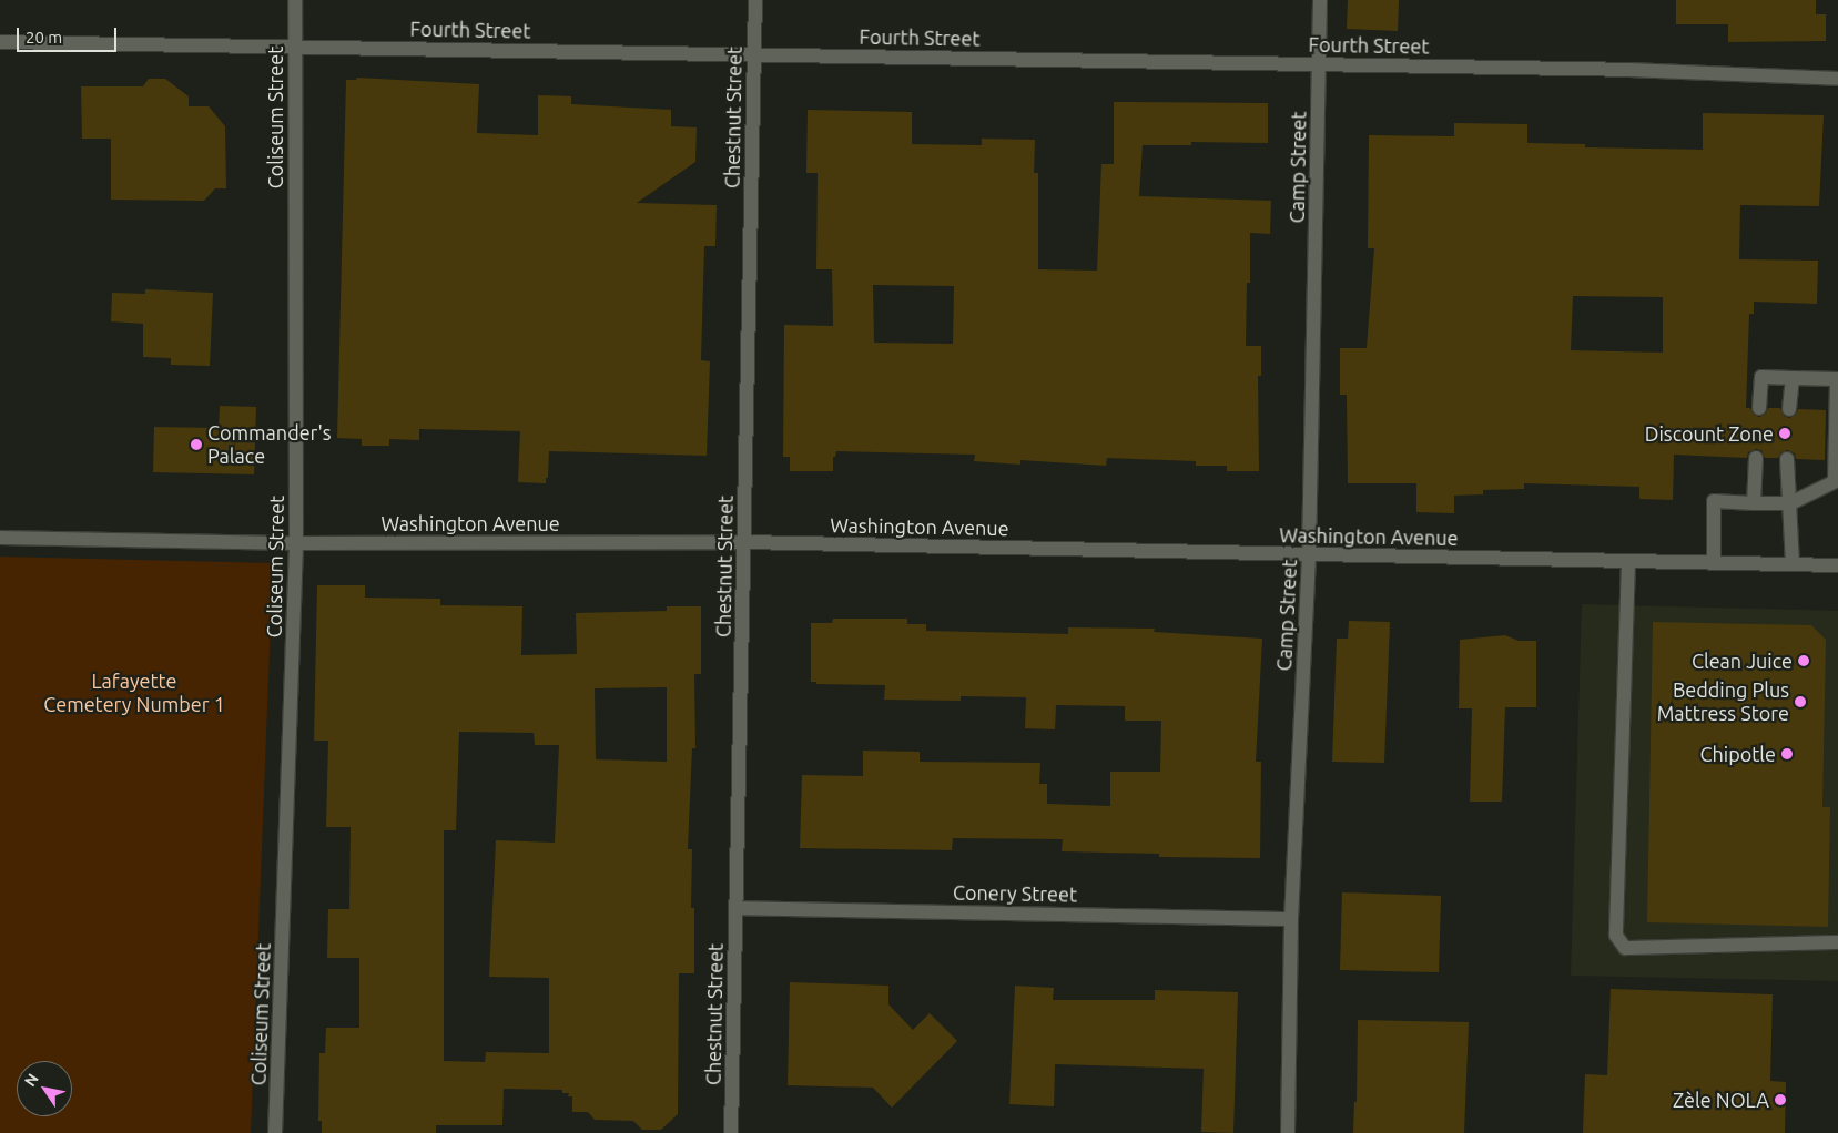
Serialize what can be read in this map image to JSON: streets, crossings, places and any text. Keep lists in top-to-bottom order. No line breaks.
{"streets":{"street":["Fourth Street","Coliseum Street","Chestnut Street","Camp Street","Washington Avenue","Conery Street"]},"crossings":[["Fourth Street","Coliseum Street"],["Fourth Street","Chestnut Street"],["Fourth Street","Camp Street"],["Coliseum Street","Washington Avenue"],["Chestnut Street","Washington Avenue"],["Chestnut Street","Conery Street"],["Camp Street","Washington Avenue"],["Camp Street","Conery Street"]],"parks":["Lafayette Cemetery Number 1"],"places":["Discount Zone","Commander's Palace","Clean Juice","Bedding Plus Mattress Store","Chipotle","Zèle NOLA"],"scale_bar":"20 m","north":"top left"}
